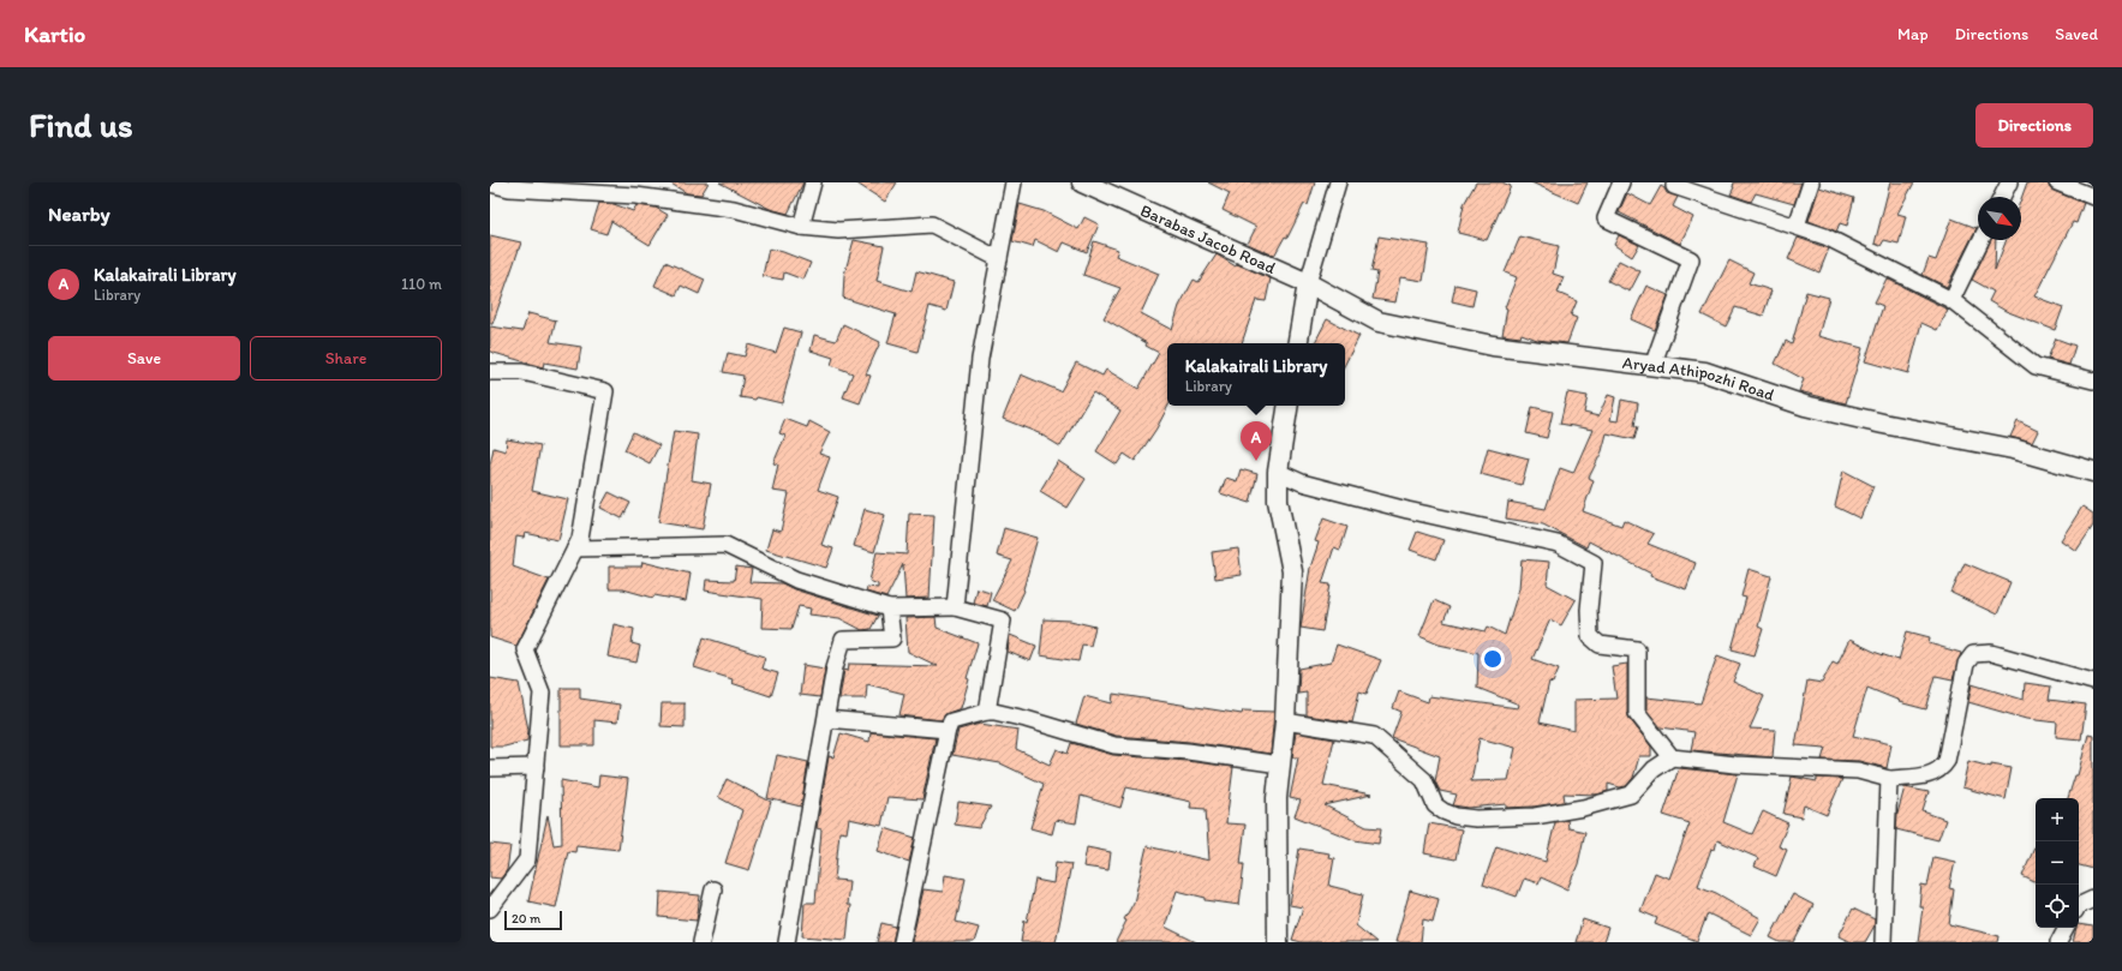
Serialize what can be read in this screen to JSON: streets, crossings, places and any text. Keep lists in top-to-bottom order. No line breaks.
{"streets":{"street":["Barabas Jacob Road","Aryad Athipozhi Road"]},"crossings":[["Barabas Jacob Road","Aryad Athipozhi Road"]],"scale_bar":"20 m","north":"bottom right","page":{"header":"Kartio","nav":["Map","Directions","Saved"],"buttons":["Directions",["Save","Share"]],"title":"Find us","heading":"Nearby","list":[{"mark":"A","name":"Kalakairali Library","note":"Library","value":"110 m"}],"popup":["Kalakairali Library","Library"],"pins":"A","map_buttons":["+","−"],"scale":"20 m"}}
